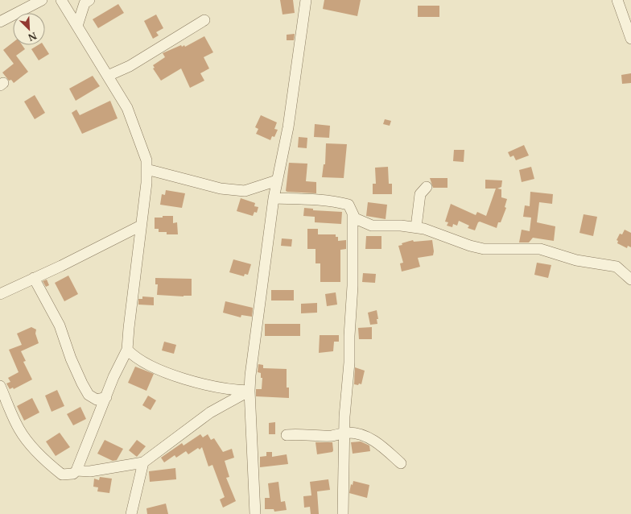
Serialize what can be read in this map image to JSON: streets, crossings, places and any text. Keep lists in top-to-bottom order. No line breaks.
{"north":"bottom right"}
